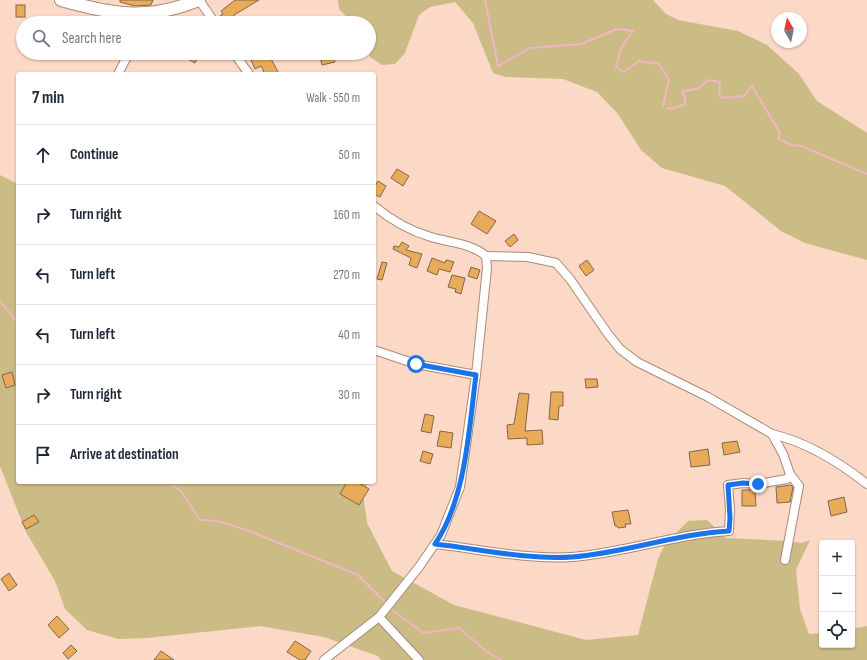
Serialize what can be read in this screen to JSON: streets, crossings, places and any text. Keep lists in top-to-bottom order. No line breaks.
{"north":"top","page":{"search":"Search here","heading":["7 min","Walk · 550 m"],"list":[["Continue","50 m"],["Turn right","160 m"],["Turn left","270 m"],["Turn left","40 m"],["Turn right","30 m"],"Arrive at destination"],"map_buttons":["+","−"]}}
